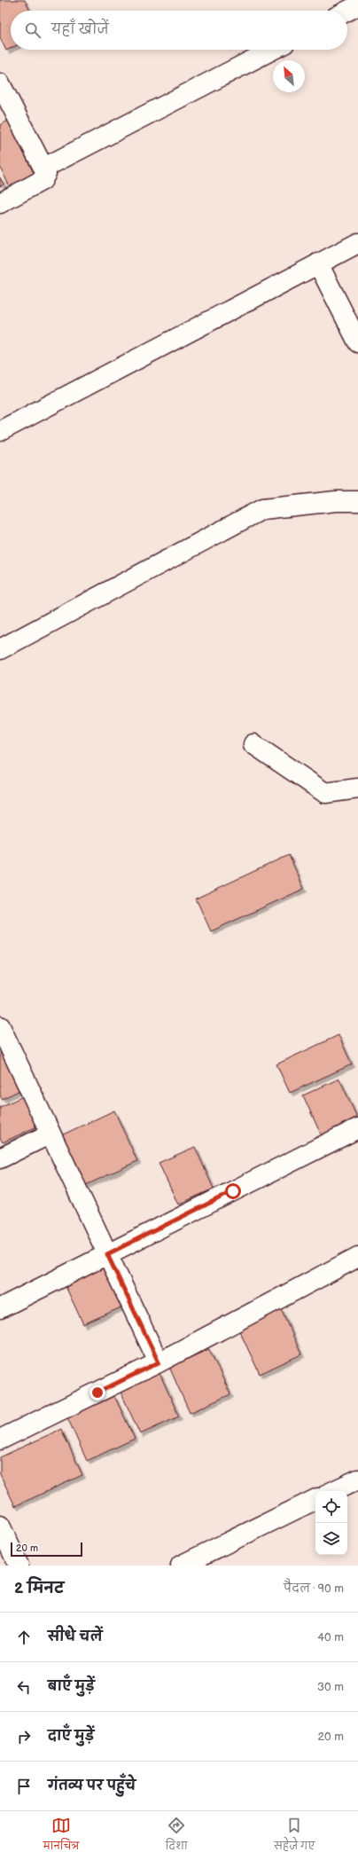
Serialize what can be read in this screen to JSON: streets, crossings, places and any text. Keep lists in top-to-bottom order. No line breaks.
{"scale_bar":"20 m","north":"top left","page":{"search":"यहाँ खोजें","scale":"20 m","heading":["2 मिनट","पैदल · 90 m"],"list":[["सीधे चलें","40 m"],["बाएँ मुड़ें","30 m"],["दाएँ मुड़ें","20 m"],"गंतव्य पर पहुँचे"],"nav":["मानचित्र","दिशा","सहेजे गए"]}}
